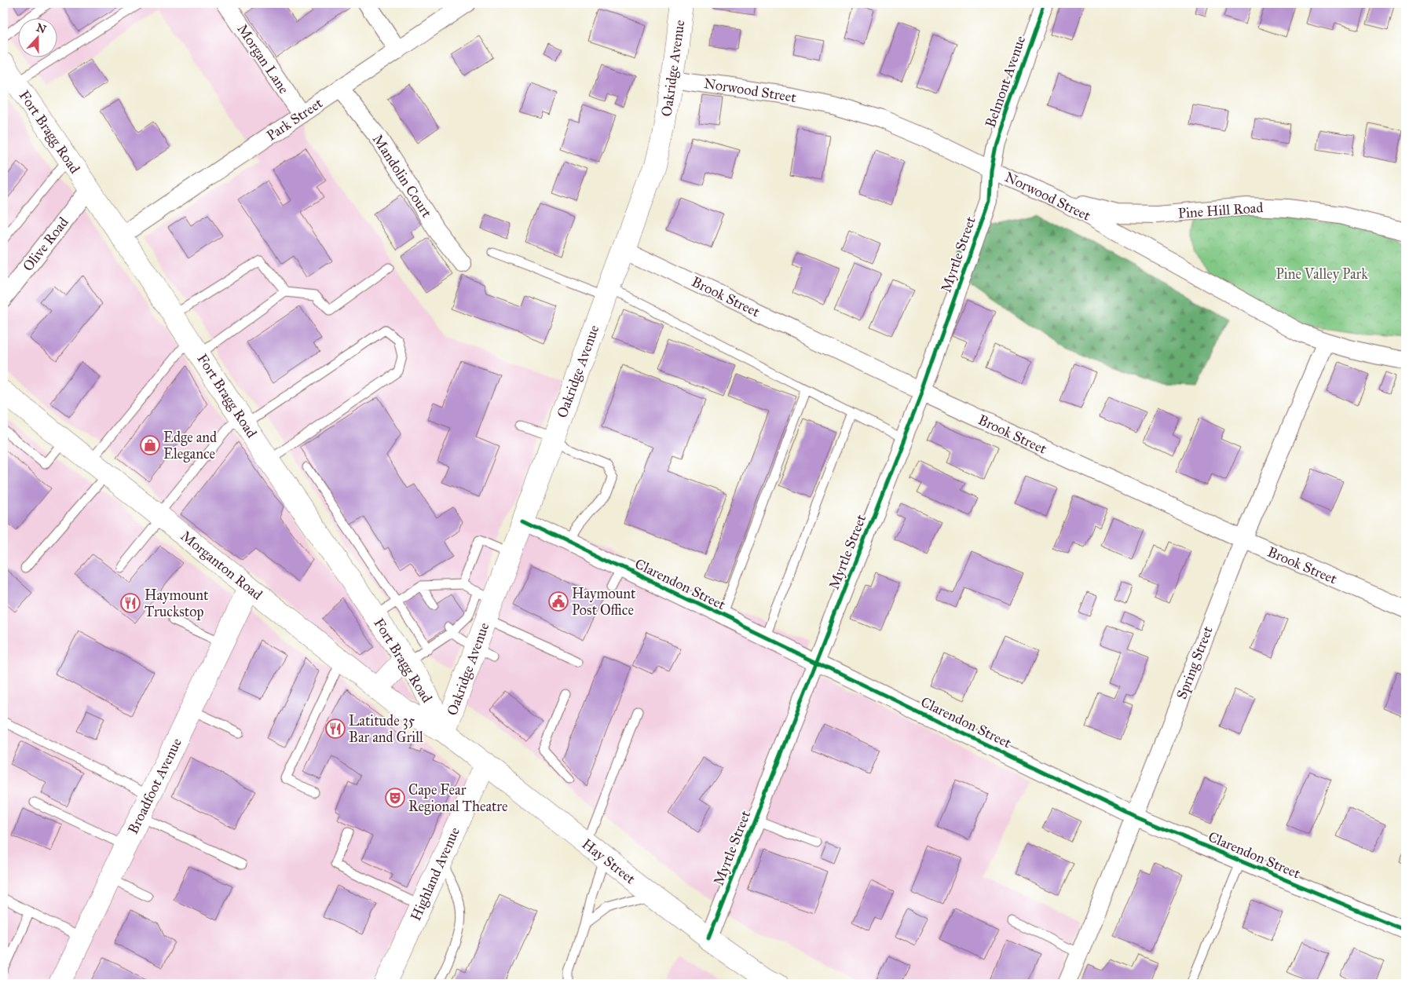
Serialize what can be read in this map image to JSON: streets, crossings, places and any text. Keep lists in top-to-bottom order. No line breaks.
{"streets":{"main road":["Oakridge Avenue","Fort Bragg Road","Morganton Road","Broadfoot Avenue","Hay Street","Highland Avenue"],"street":["Morgan Lane","Belmont Avenue","Norwood Street","Park Street","Mandolin Court","Pine Hill Road","Olive Road","Myrtle Street","Brook Street","Clarendon Street","Spring Street"]},"crossings":[["Morgan Lane","Park Street"],["Oakridge Avenue","Norwood Street"],["Oakridge Avenue","Fort Bragg Road"],["Oakridge Avenue","Brook Street"],["Oakridge Avenue","Morganton Road"],["Oakridge Avenue","Clarendon Street"],["Oakridge Avenue","Hay Street"],["Belmont Avenue","Norwood Street"],["Belmont Avenue","Myrtle Street"],["Norwood Street","Pine Hill Road"],["Norwood Street","Myrtle Street"],["Norwood Street","Spring Street"],["Park Street","Fort Bragg Road"],["Park Street","Mandolin Court"],["Fort Bragg Road","Olive Road"],["Fort Bragg Road","Morganton Road"],["Fort Bragg Road","Hay Street"],["Myrtle Street","Brook Street"],["Myrtle Street","Clarendon Street"],["Myrtle Street","Hay Street"],["Brook Street","Spring Street"],["Morganton Road","Broadfoot Avenue"],["Morganton Road","Hay Street"],["Clarendon Street","Spring Street"],["Hay Street","Highland Avenue"]],"parks":["Pine Valley Park"],"places":{"shop":["Edge and Elegance"],"public building":["Haymount Post Office"],"restaurant":["Haymount Truckstop","Latitude 35 Bar and Grill"],"theatre":["Cape Fear Regional Theatre"]},"north":"top"}
